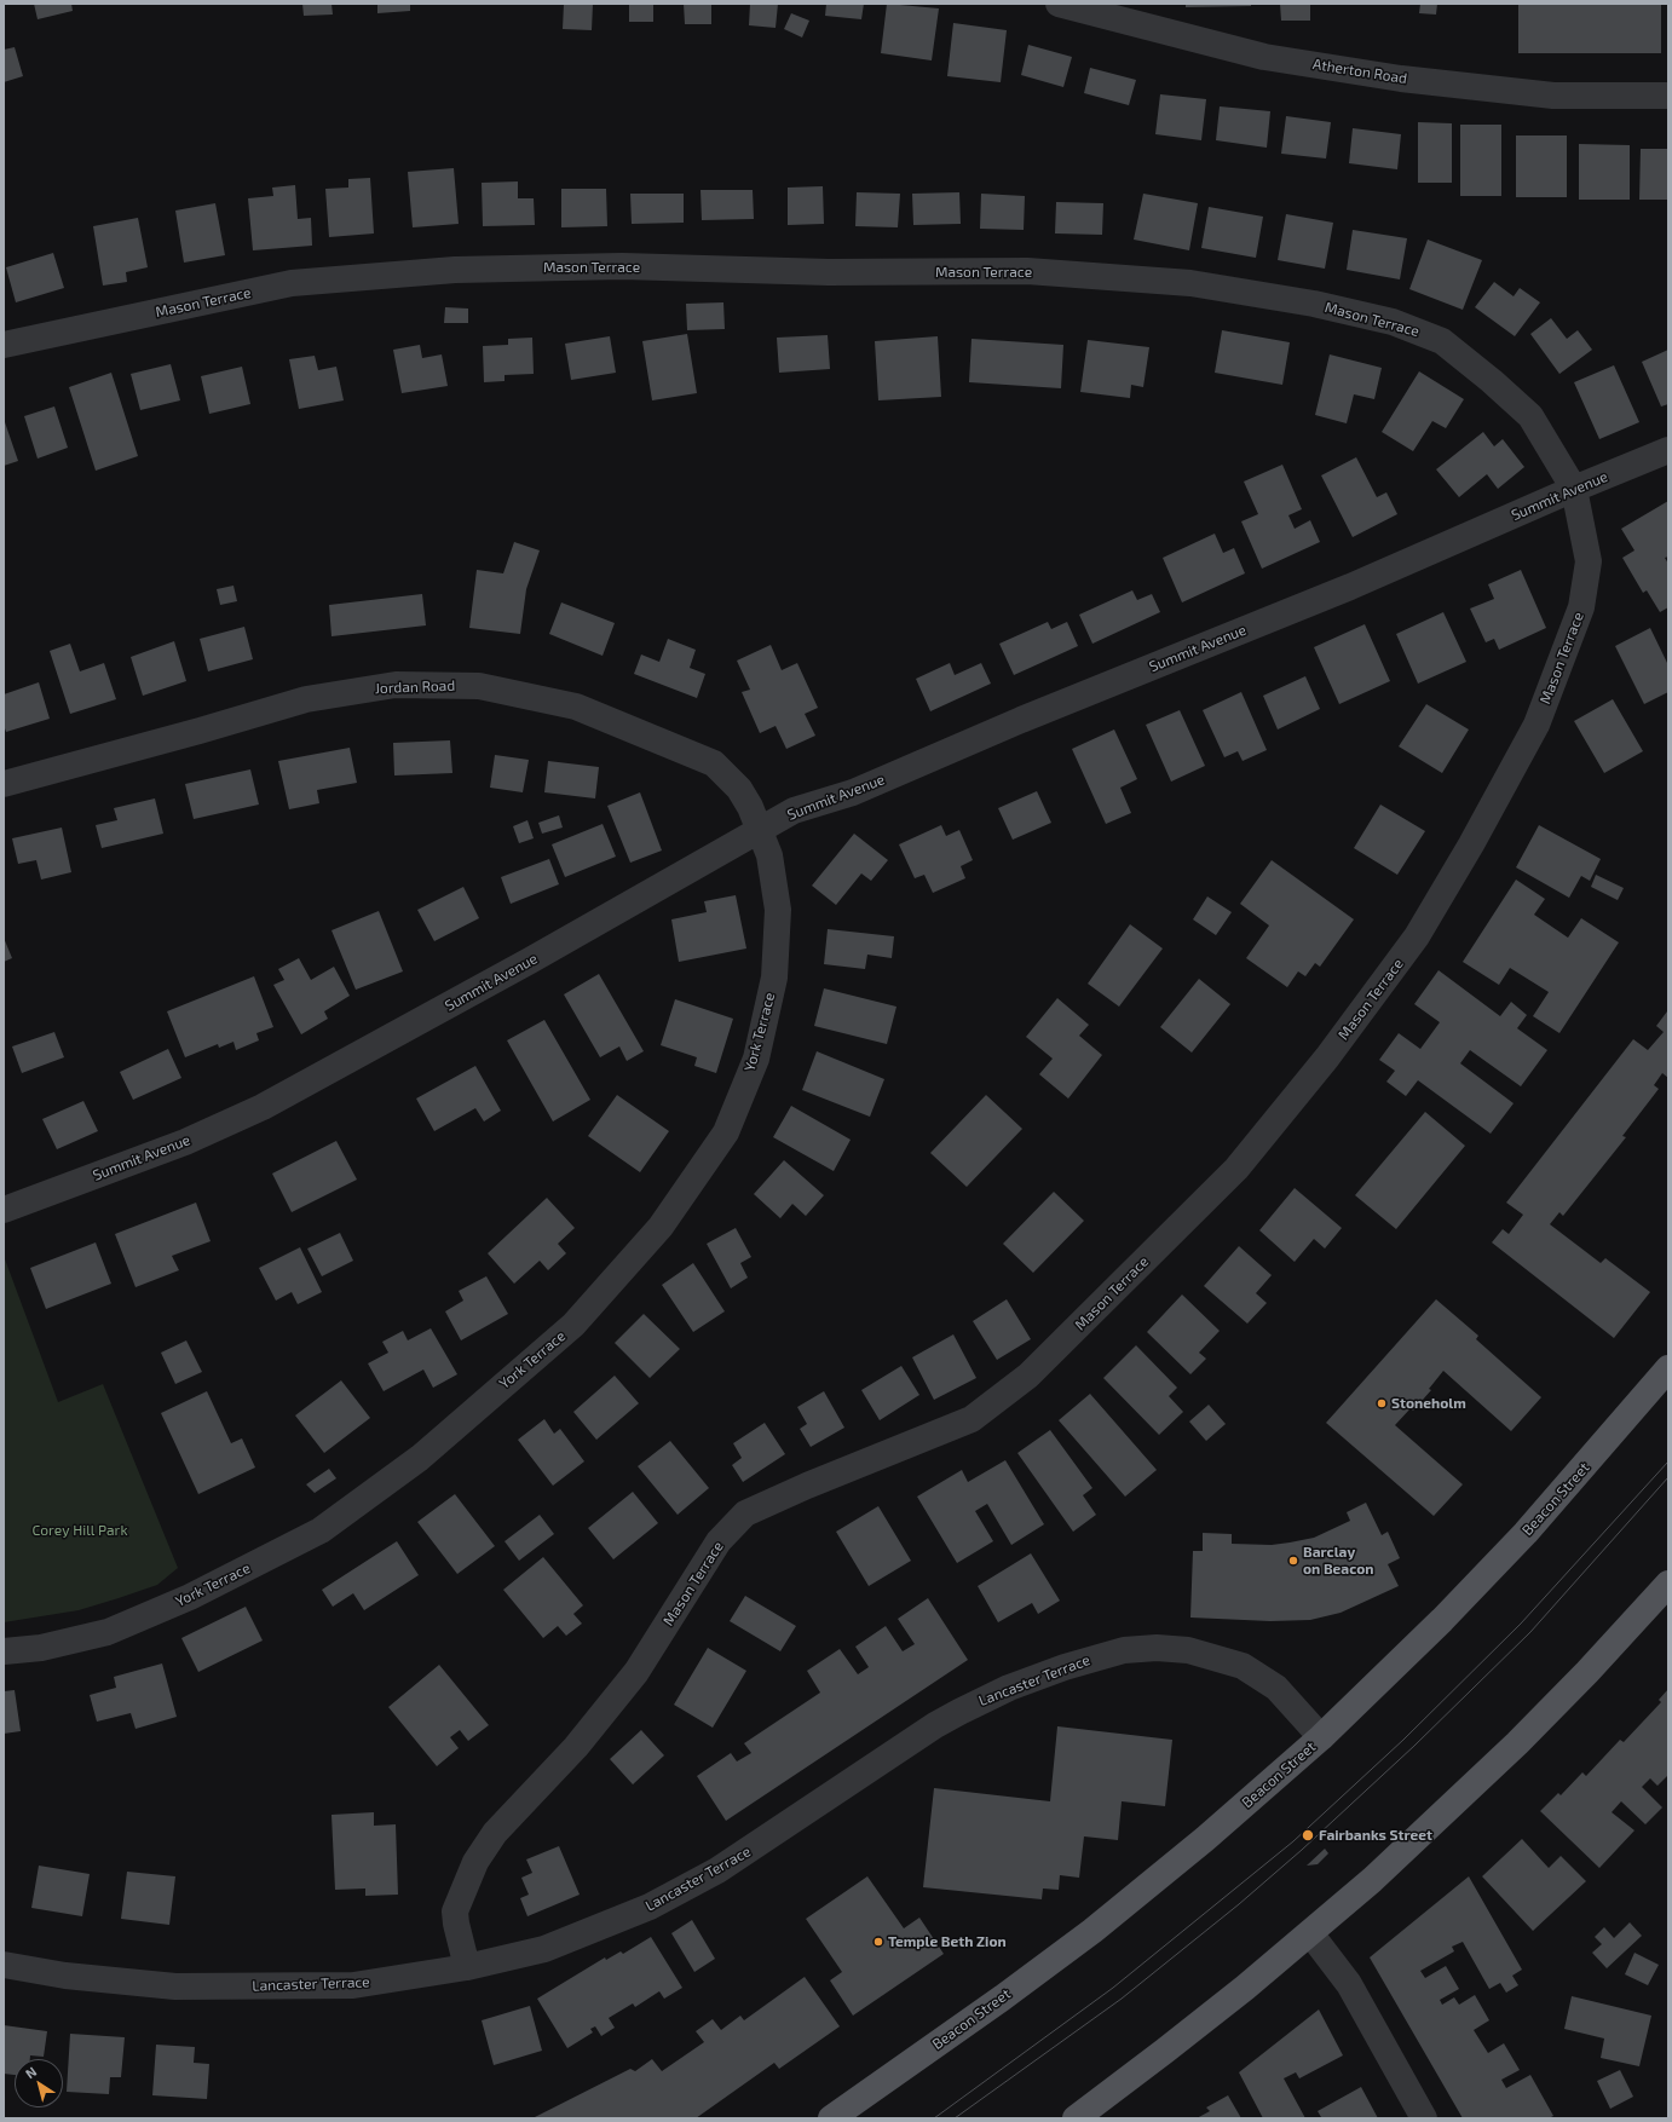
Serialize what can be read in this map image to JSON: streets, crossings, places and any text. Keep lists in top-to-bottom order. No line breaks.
{"streets":{"main road":["Beacon Street"],"street":["Atherton Road","Mason Terrace","Summit Avenue","Jordan Road","York Terrace","Lancaster Terrace"]},"crossings":[["Mason Terrace","Summit Avenue"],["Mason Terrace","Lancaster Terrace"],["Summit Avenue","Jordan Road"],["Summit Avenue","York Terrace"],["Jordan Road","York Terrace"],["Beacon Street","Lancaster Terrace"]],"parks":["Corey Hill Park"],"places":["Stoneholm","Barclay on Beacon","Fairbanks Street","Temple Beth Zion"],"north":"top left"}
